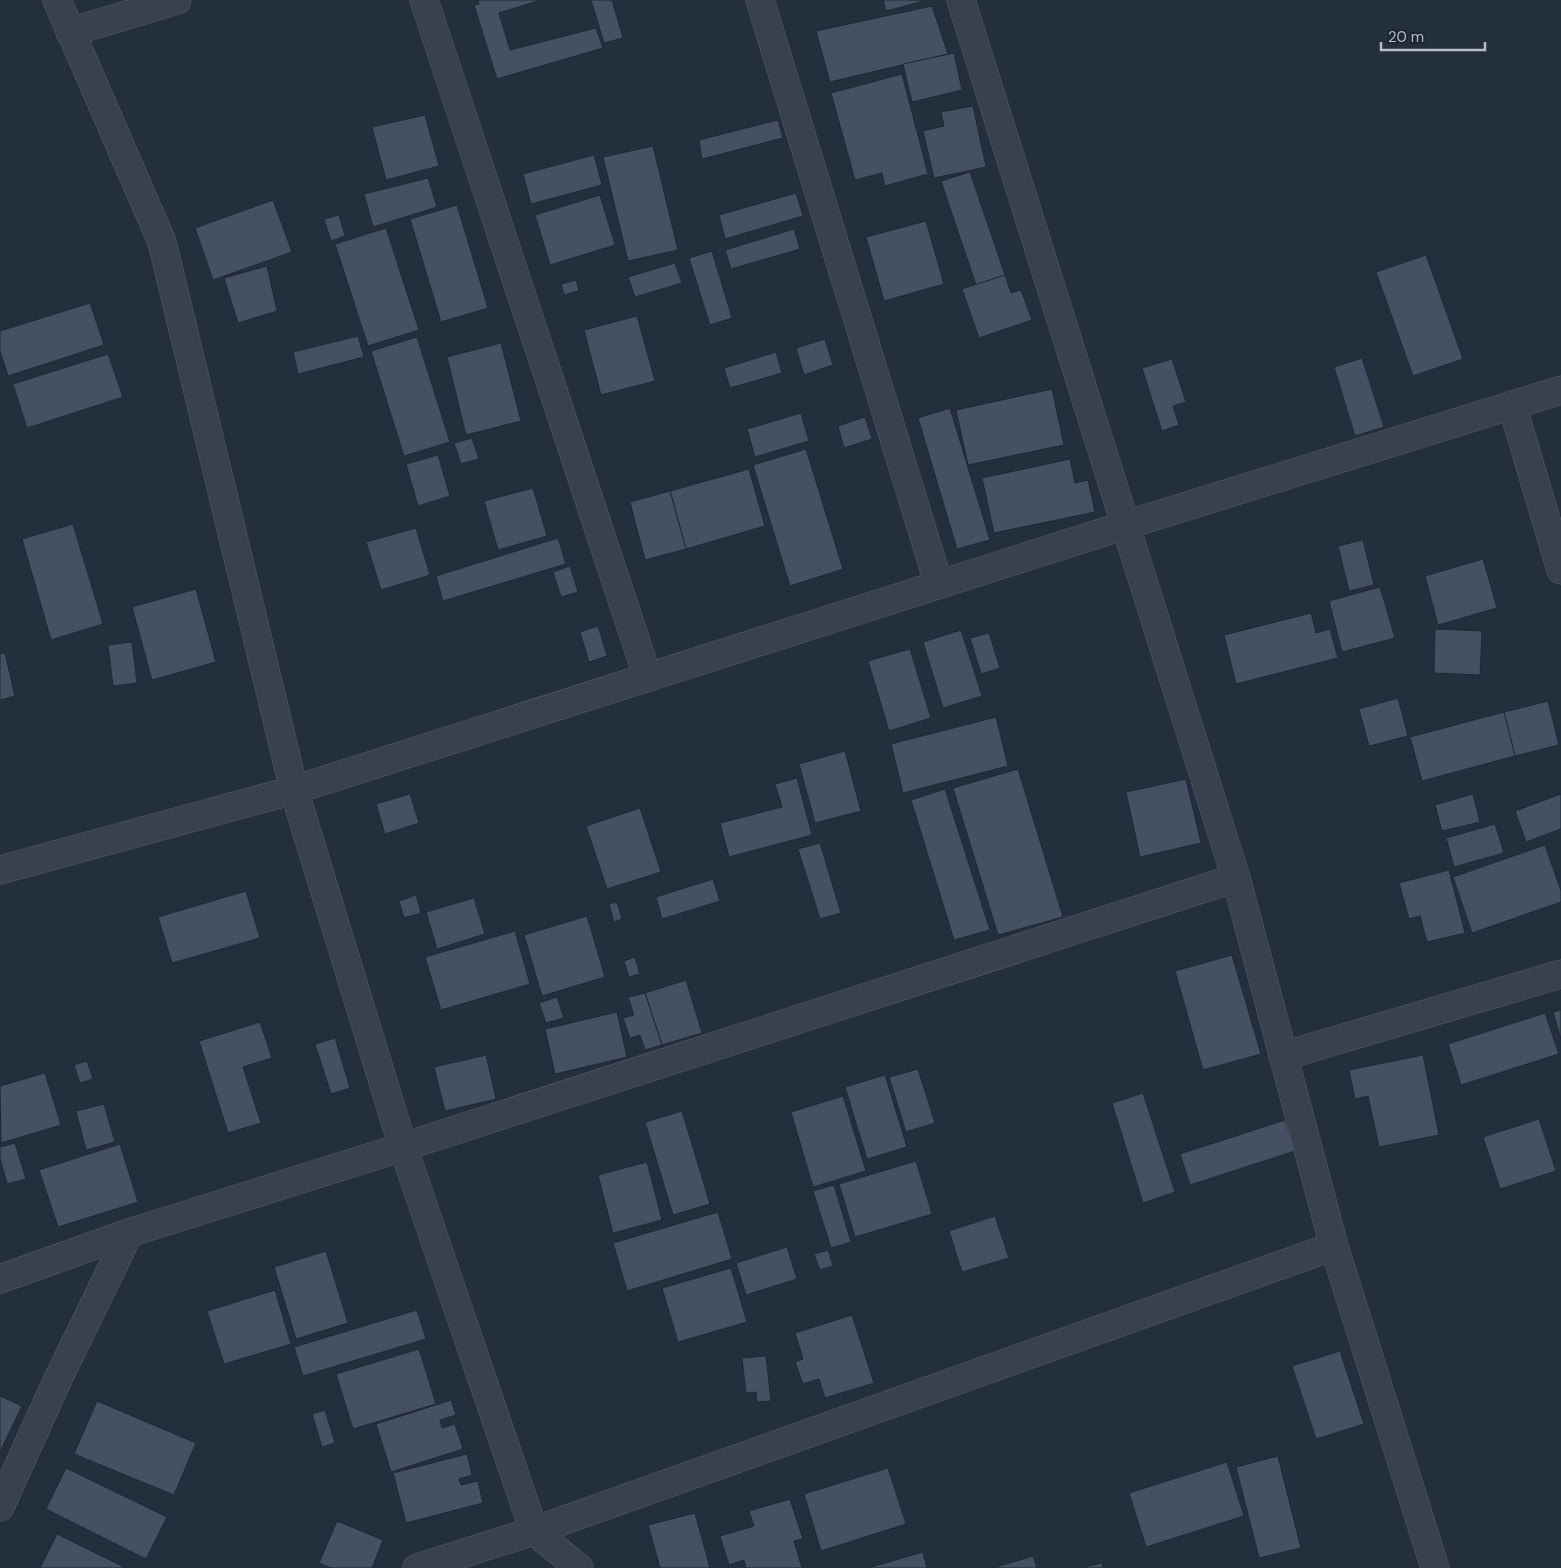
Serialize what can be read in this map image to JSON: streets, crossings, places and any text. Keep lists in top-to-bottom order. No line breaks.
{"scale_bar":"20 m"}
